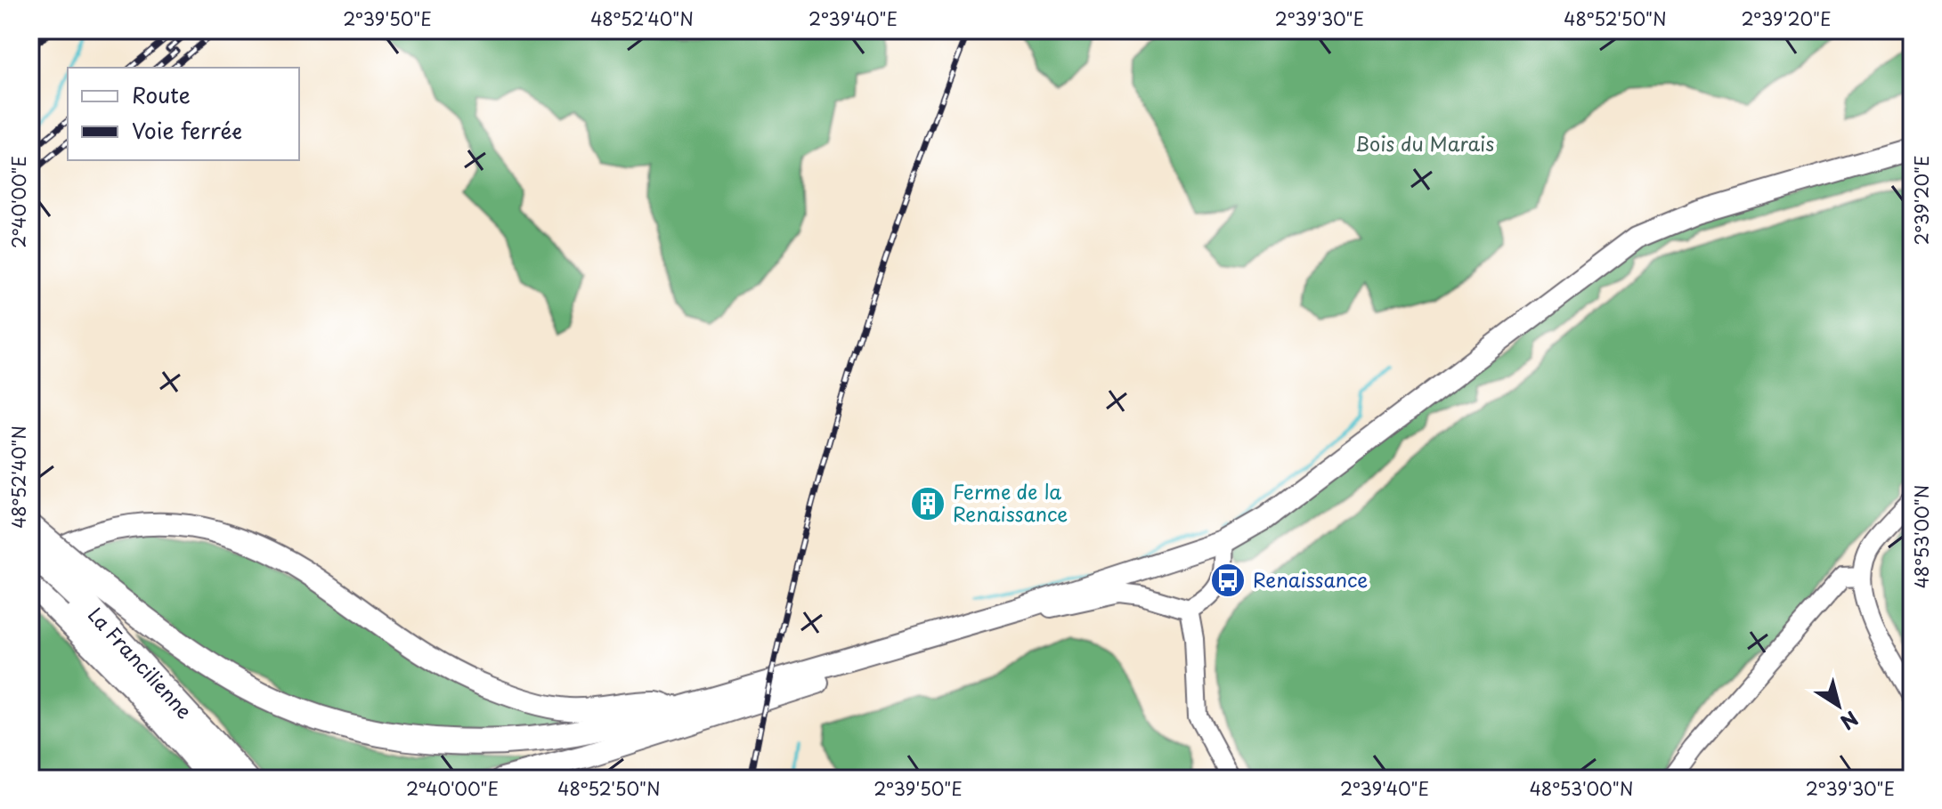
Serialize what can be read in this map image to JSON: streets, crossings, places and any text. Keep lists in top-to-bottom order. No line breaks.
{"streets":{"highway":["La Francilienne"]},"parks":["Bois du Marais"],"places":{"building":["Ferme de la Renaissance"],"bus stop":["Renaissance"]},"legend":["Route","Voie ferrée"],"north":"bottom right","coordinates":["2°39'50\"E","48°52'40\"N","2°39'40\"E","2°39'30\"E","48°52'50\"N","2°39'20\"E","2°40'00\"E","48°53'00\"N"]}
